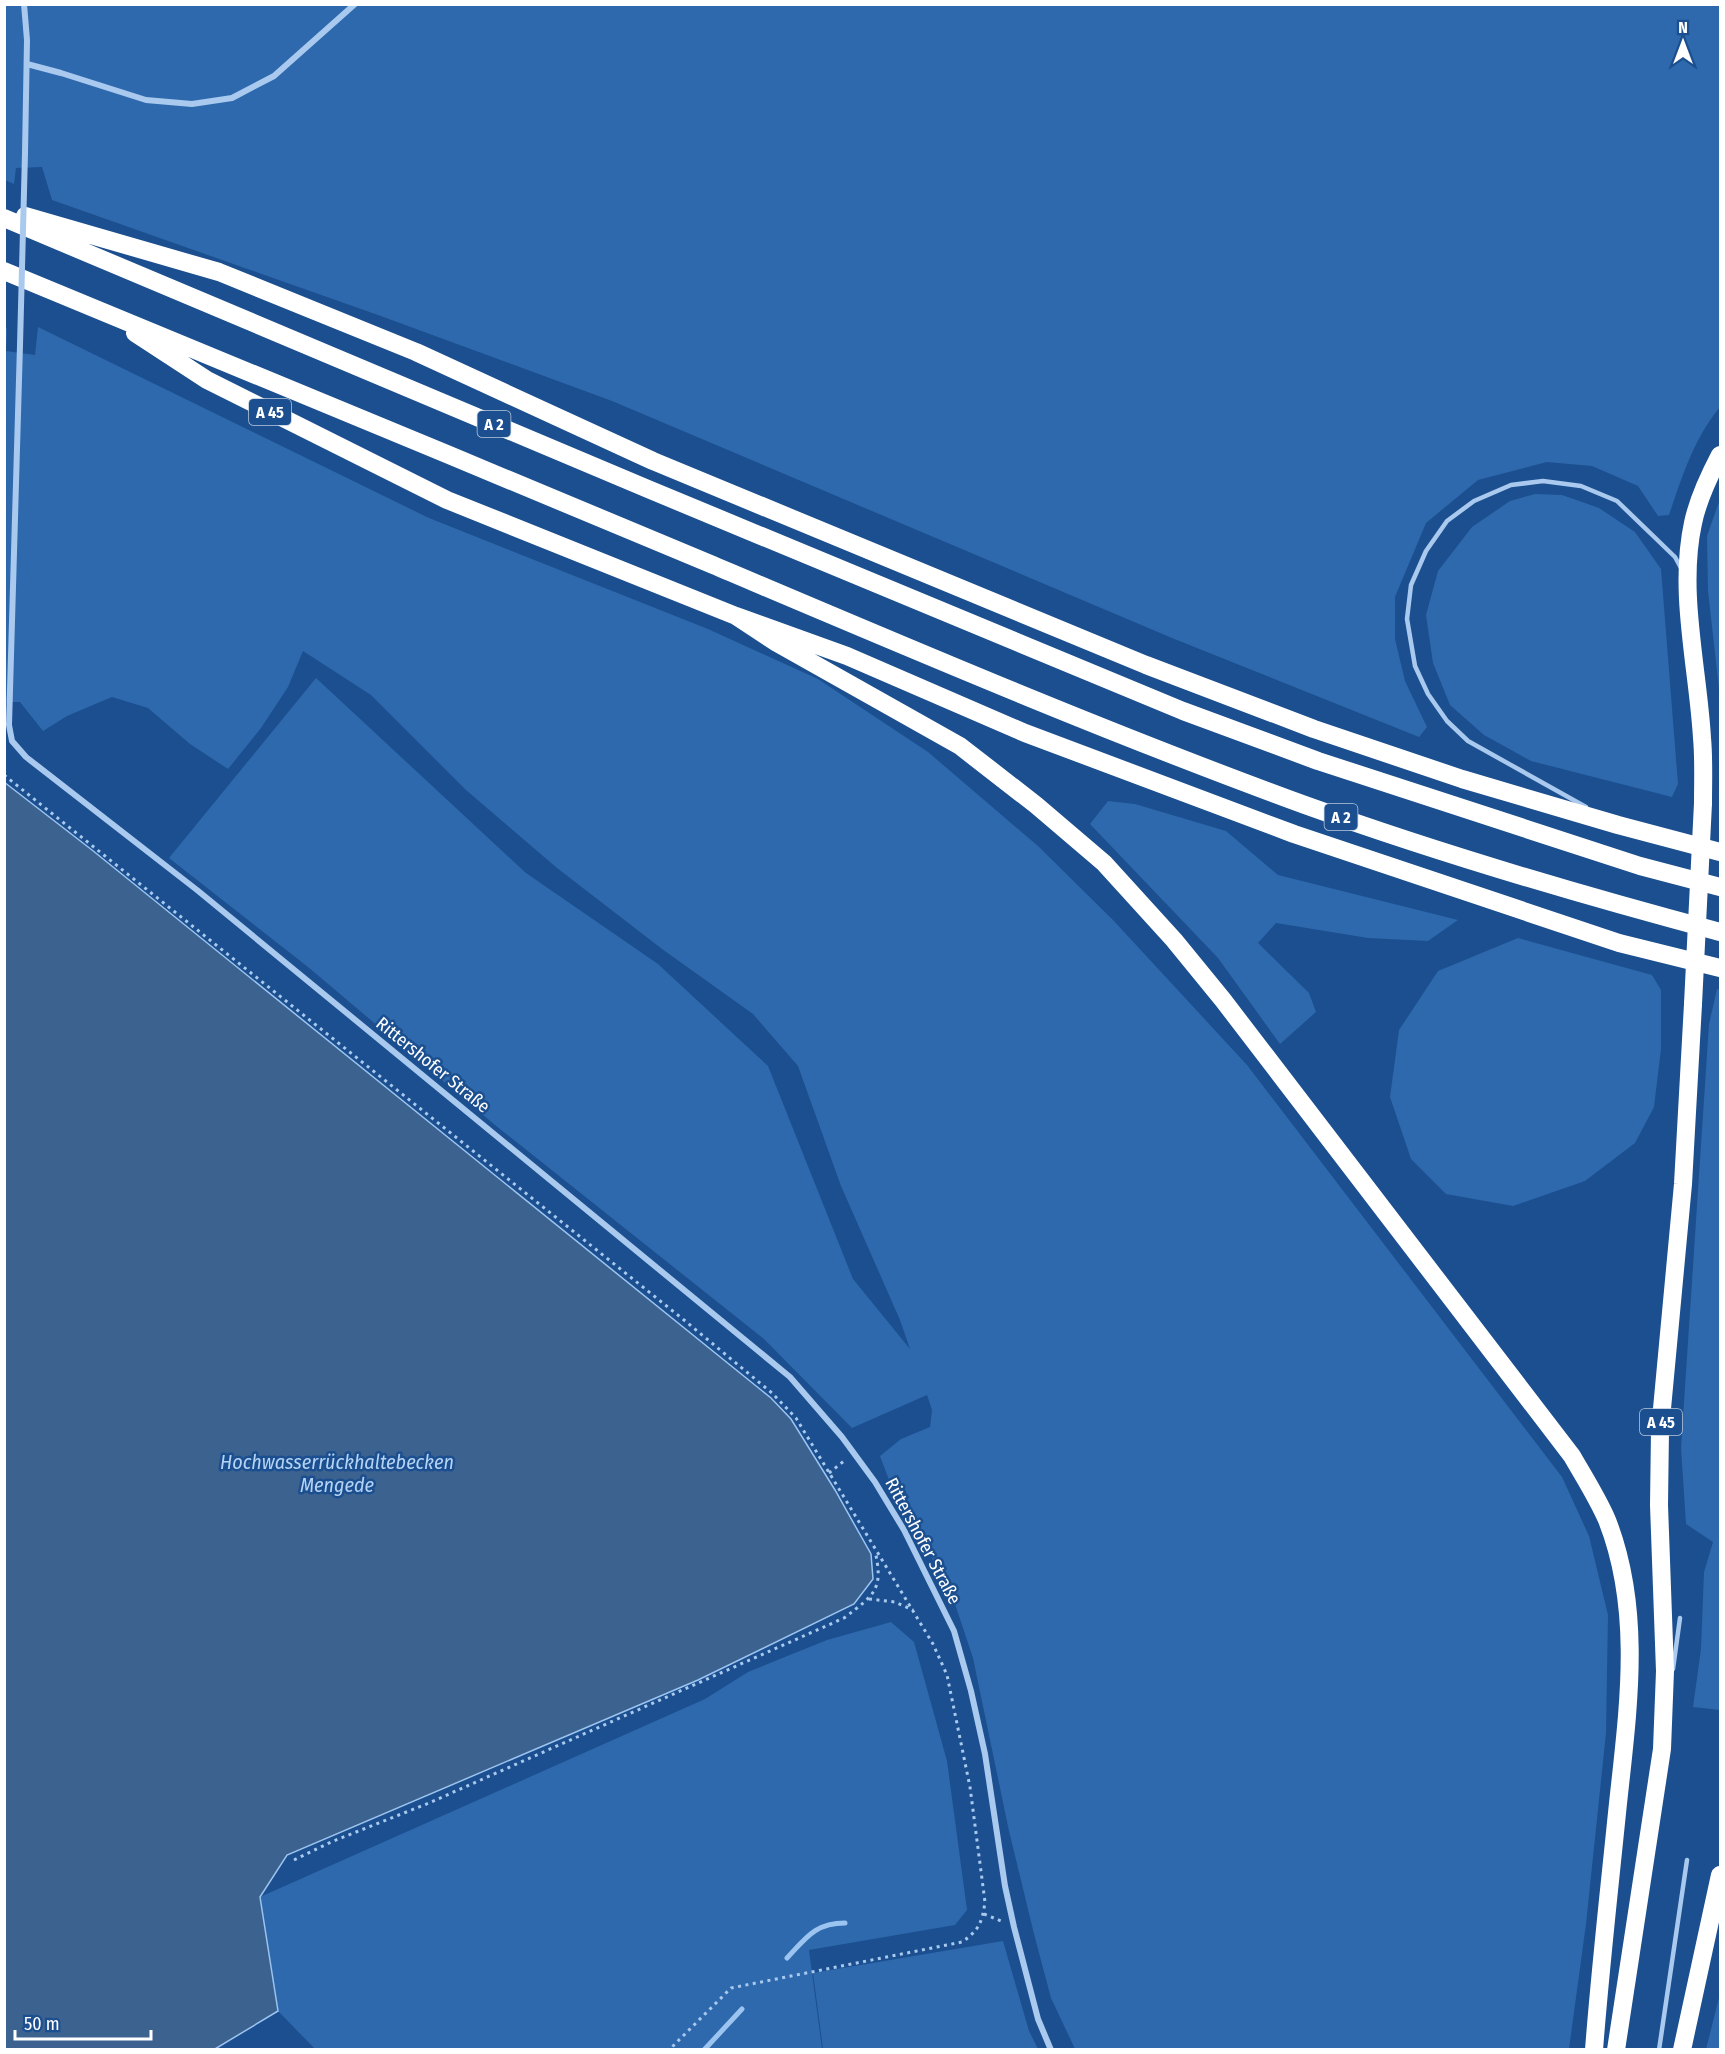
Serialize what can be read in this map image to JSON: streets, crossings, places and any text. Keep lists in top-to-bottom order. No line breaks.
{"streets":{"highway":["A 45","A 2"],"street":["Rittershofer Straße"]},"crossings":[["A 45","A 2"]],"water":["Hochwasserrückhaltebecken Mengede"],"scale_bar":"50 m","north":"top"}
